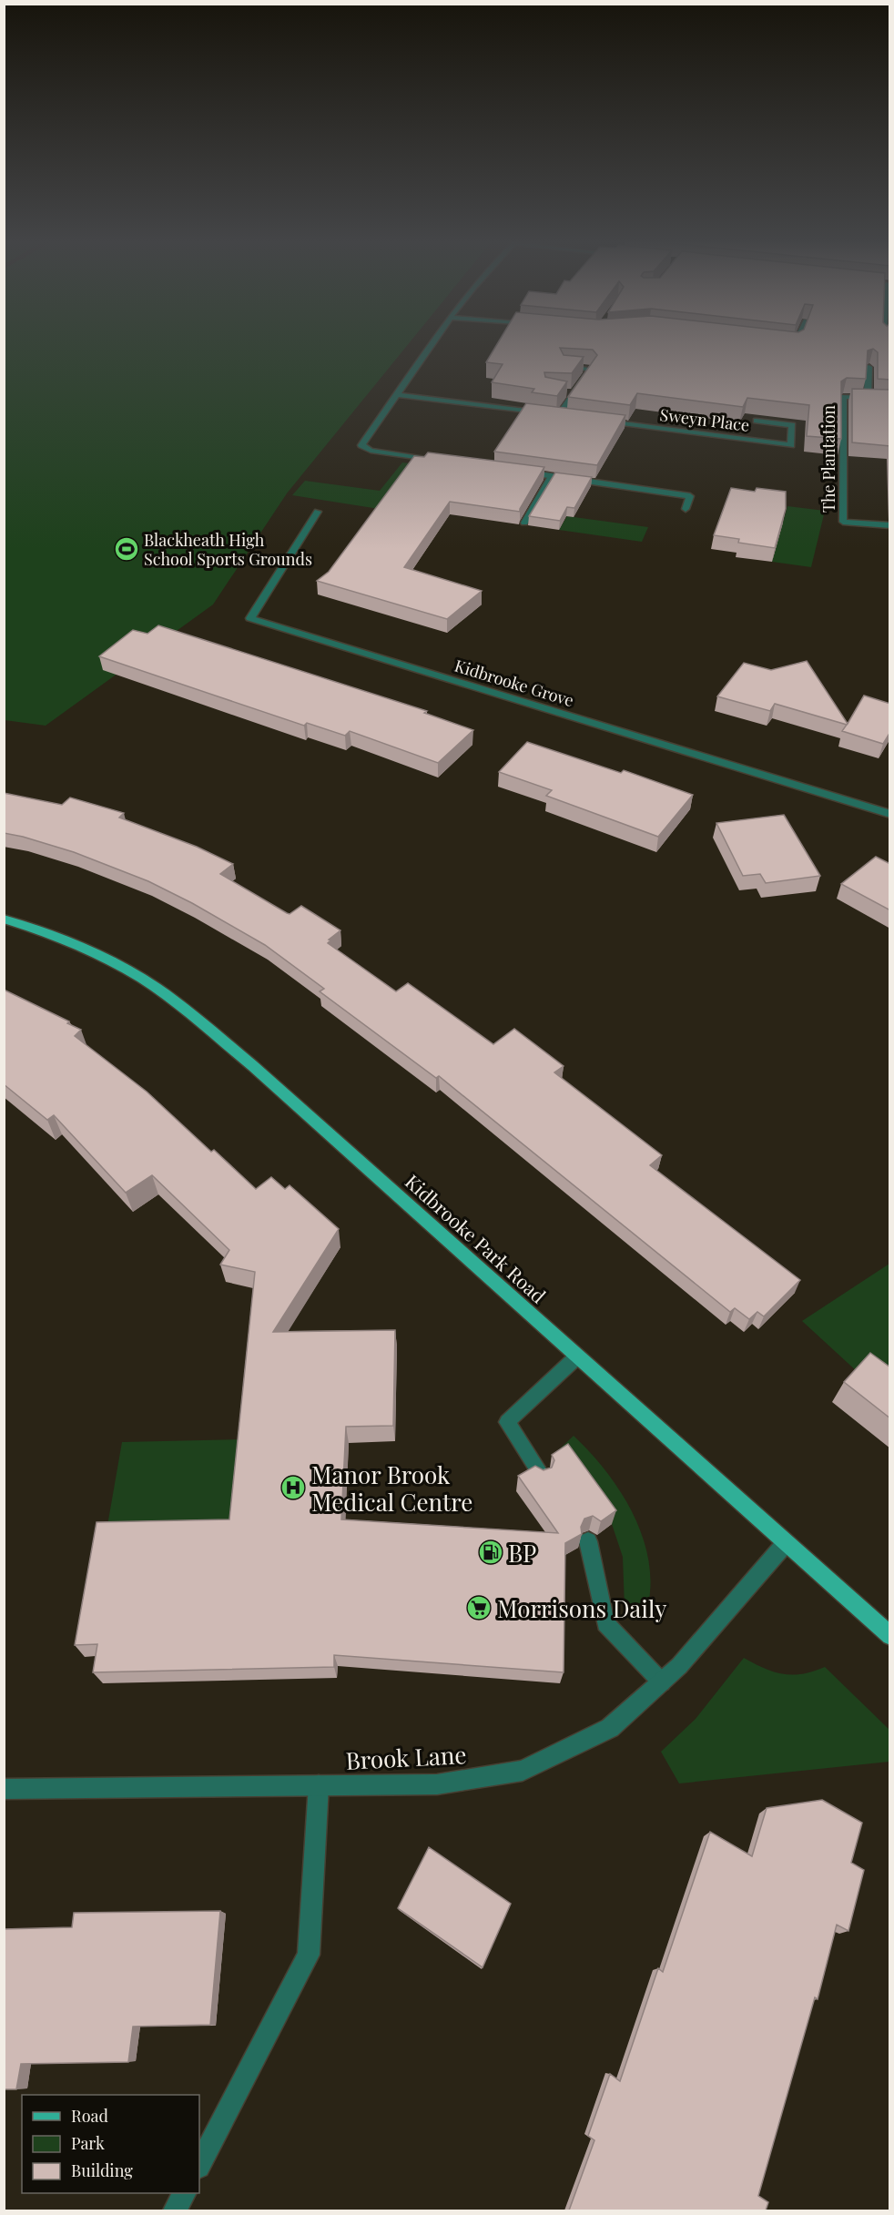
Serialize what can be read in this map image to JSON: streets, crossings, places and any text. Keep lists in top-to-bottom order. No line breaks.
{"streets":{"main road":["Kidbrooke Park Road"],"street":["Sweyn Place","The Plantation","Kidbrooke Grove","Brook Lane"]},"crossings":[["Kidbrooke Park Road","Brook Lane"]],"places":{"sports":["Blackheath High School Sports Grounds"],"hospital":["Manor Brook Medical Centre"],"fuel station":["BP"],"supermarket":["Morrisons Daily"]},"legend":["Road","Park","Building"]}
